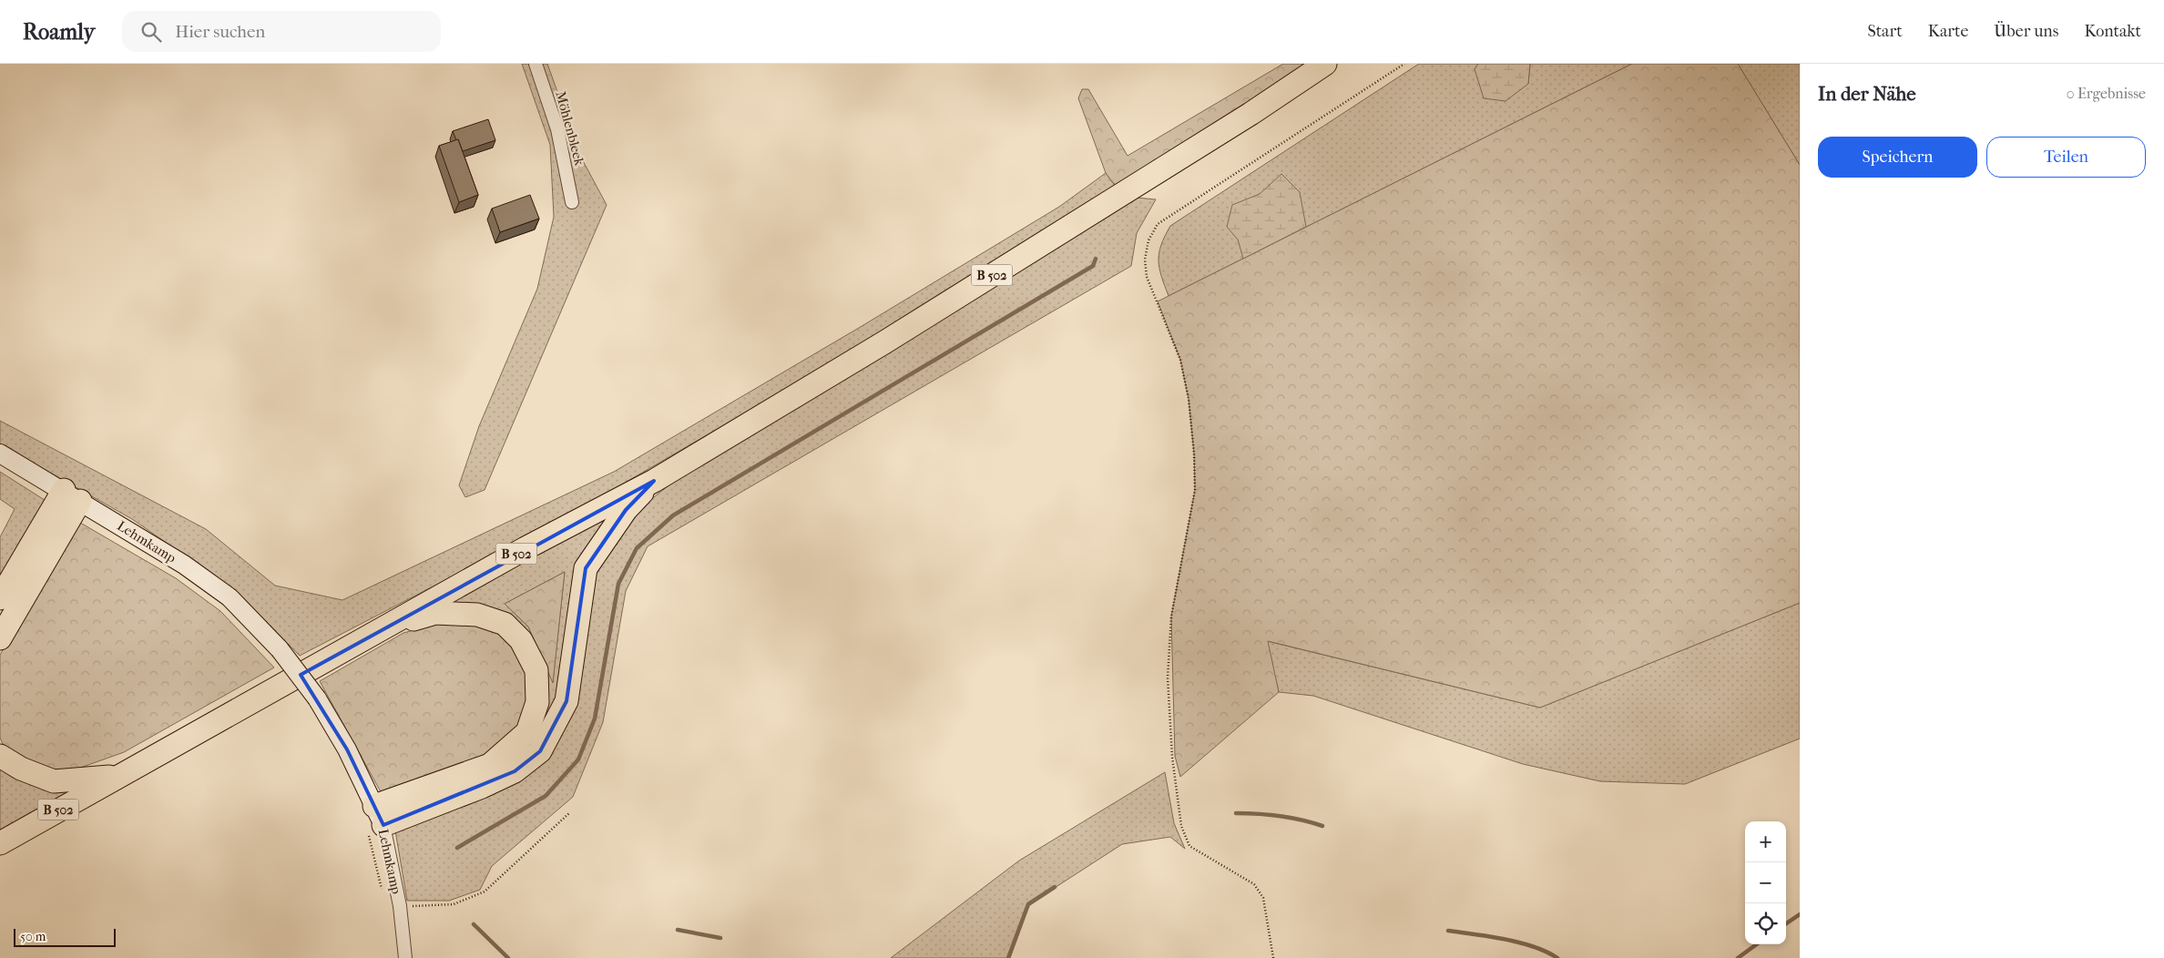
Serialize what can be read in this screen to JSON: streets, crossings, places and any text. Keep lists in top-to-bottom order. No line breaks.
{"streets":{"highway":["B 502"],"street":["Möhlenbleek","Lehmkamp"]},"scale_bar":"50 m","page":{"header":"Roamly","search":"Hier suchen","nav":["Start","Karte","Über uns","Kontakt"],"heading":["In der Nähe","0 Ergebnisse"],"buttons":["Speichern","Teilen"],"map_buttons":["+","−"],"scale":"50 m"}}
